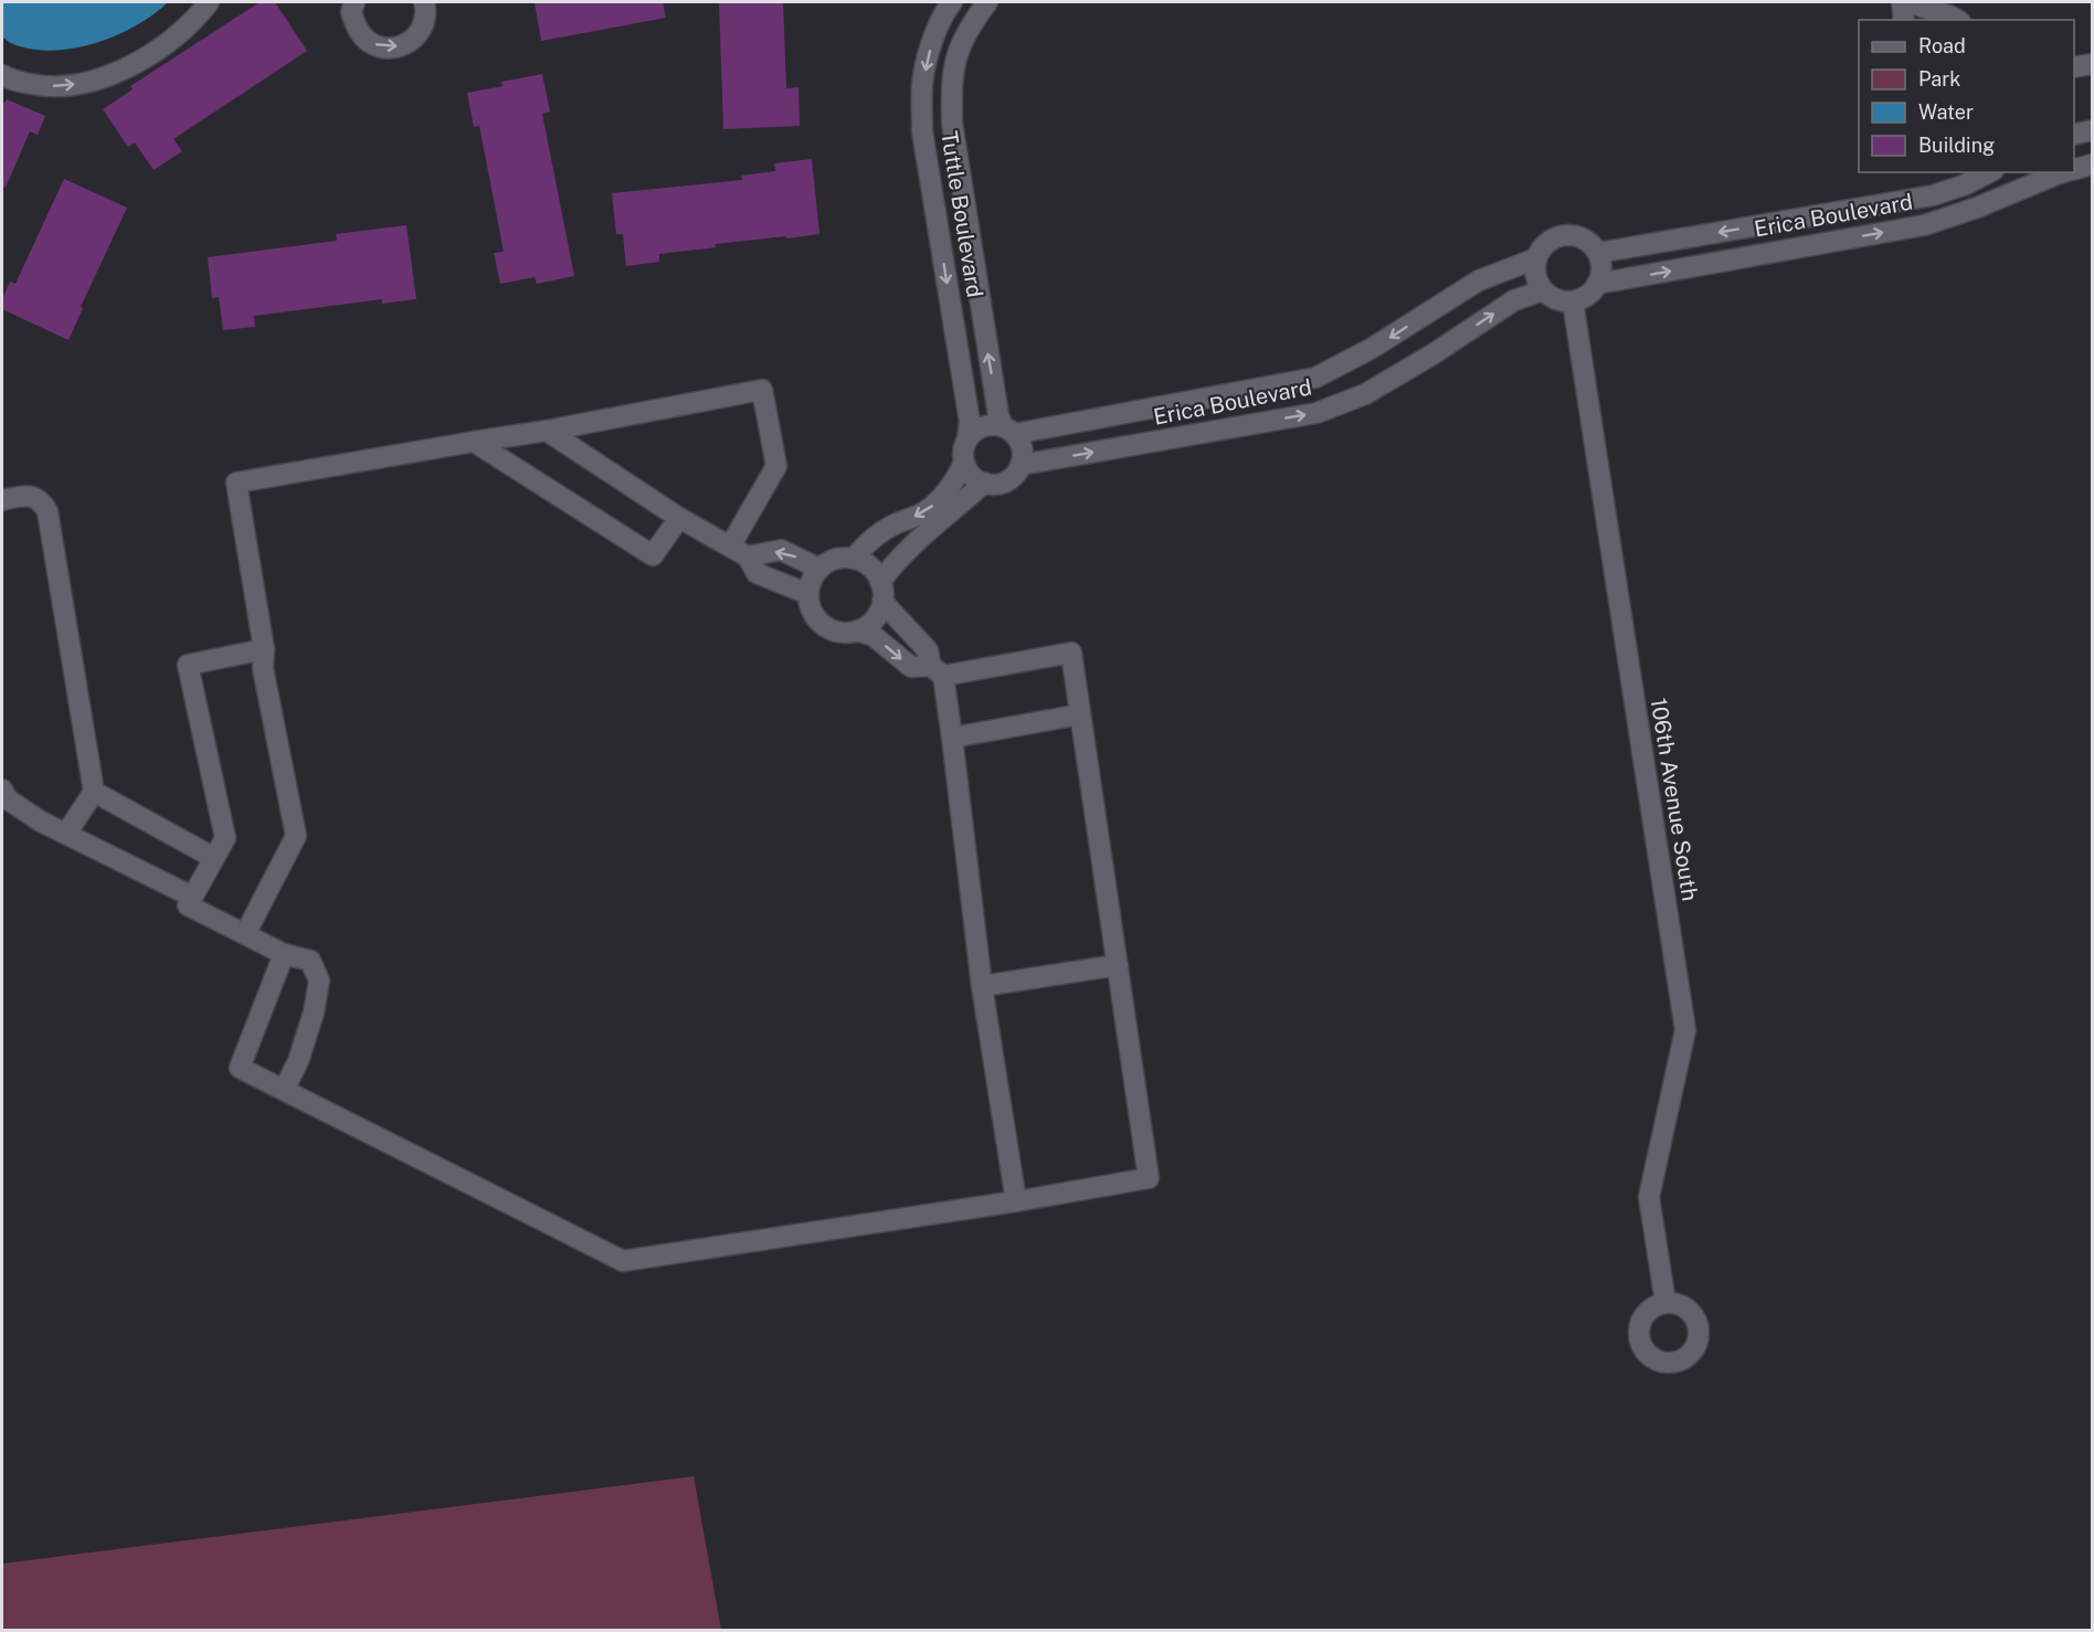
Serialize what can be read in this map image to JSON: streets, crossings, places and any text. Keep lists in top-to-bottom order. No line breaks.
{"streets":{"street":["Tuttle Boulevard","Erica Boulevard","106th Avenue South"]},"crossings":[["Tuttle Boulevard","Erica Boulevard"],["Erica Boulevard","106th Avenue South"]],"legend":["Road","Park","Water","Building"]}
